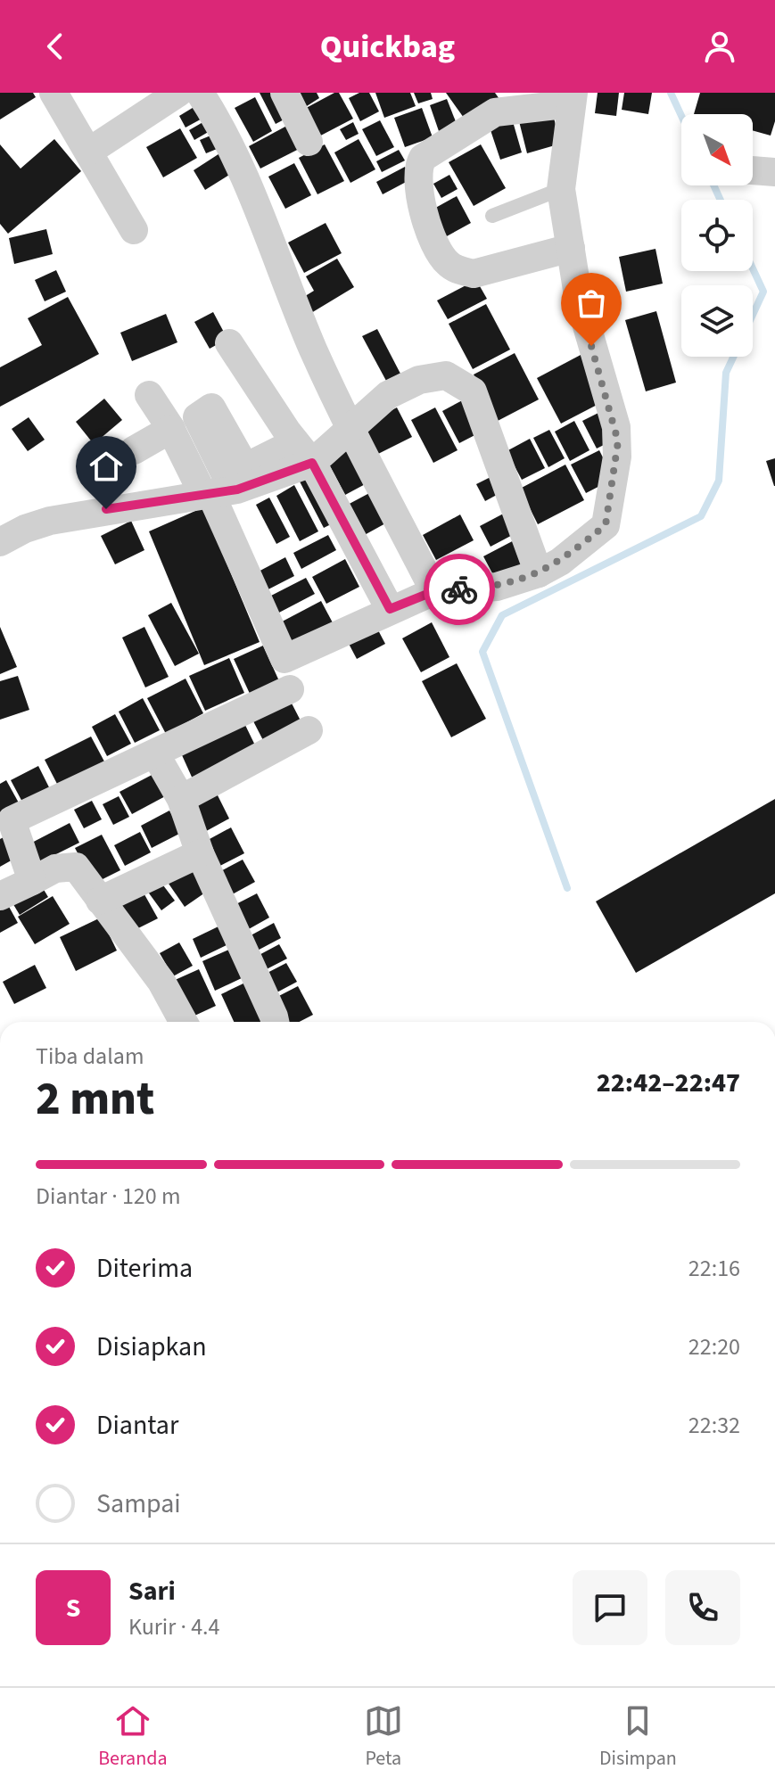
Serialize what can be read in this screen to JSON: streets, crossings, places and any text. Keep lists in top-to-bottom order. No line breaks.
{"north":"bottom right","page":{"header":"Quickbag","heading":["2 mnt","Tiba dalam","22:42–22:47"],"panel":["Sari","Kurir · 4.4"],"bar":"Diantar · 120 m","list":[["Diterima","22:16"],["Disiapkan","22:20"],["Diantar","22:32"],"Sampai"],"round":"S","tabs":["Beranda","Peta","Disimpan"]}}
